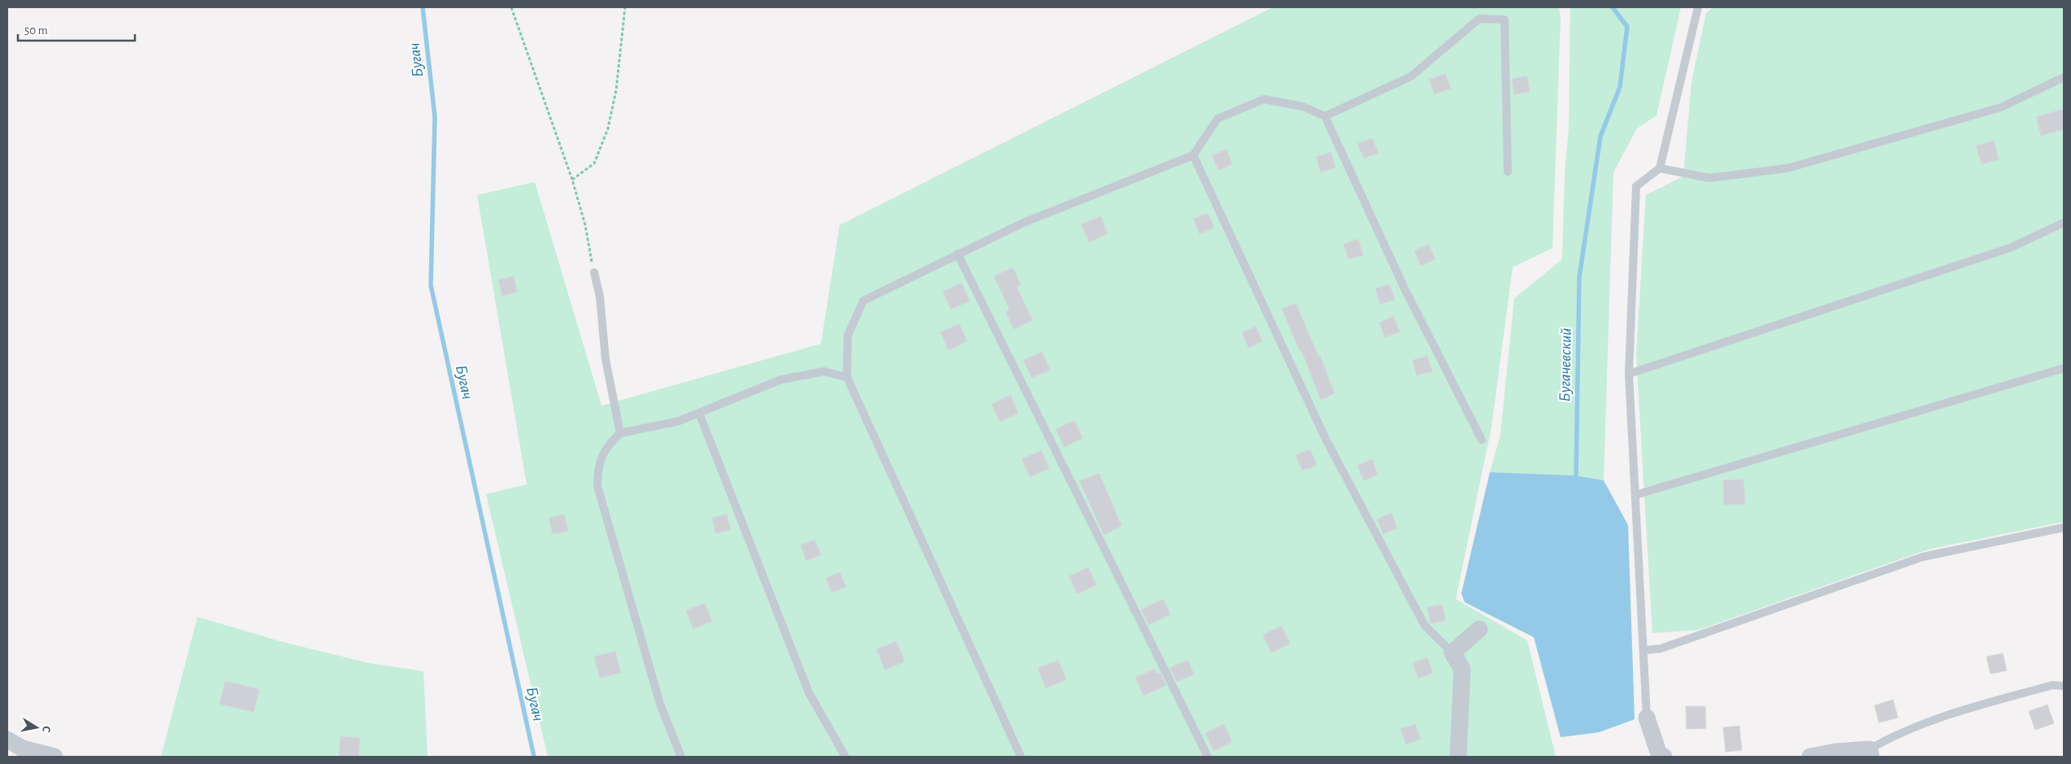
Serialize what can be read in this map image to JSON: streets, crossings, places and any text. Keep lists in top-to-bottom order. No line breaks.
{"water":["Бугач","Бугачевский"],"scale_bar":"50 m","north":"right"}
